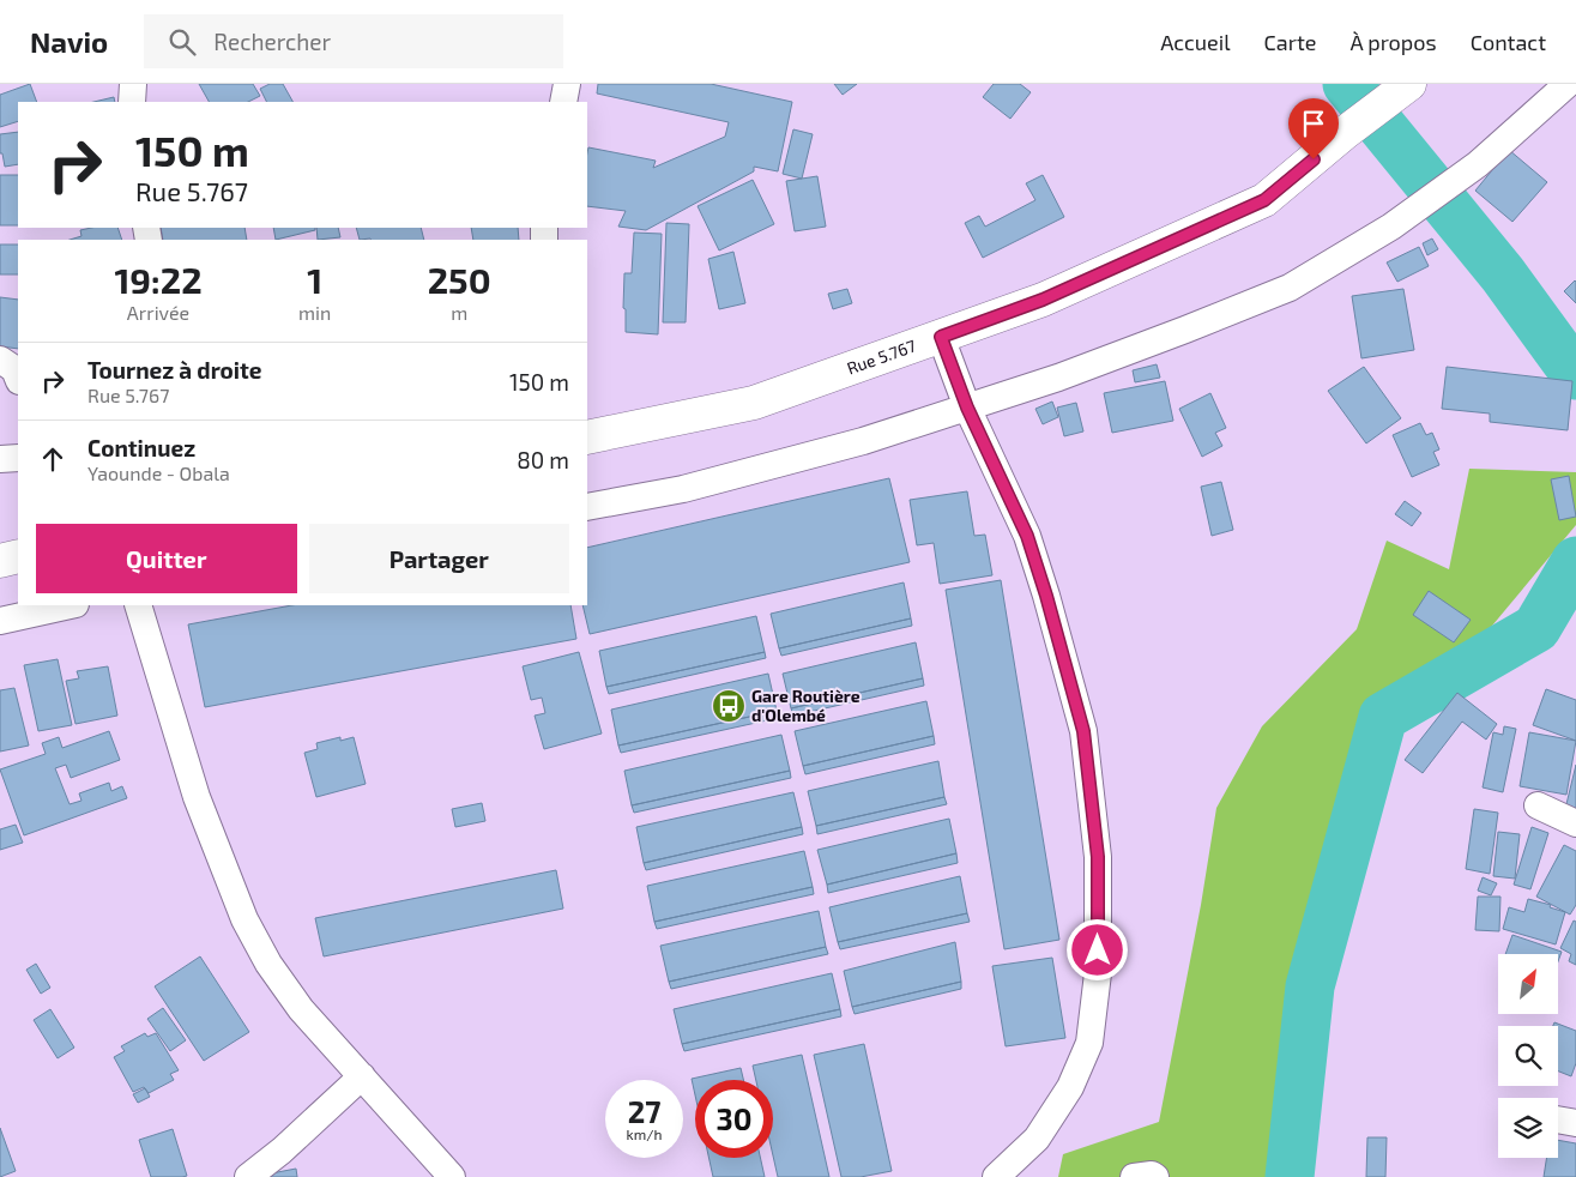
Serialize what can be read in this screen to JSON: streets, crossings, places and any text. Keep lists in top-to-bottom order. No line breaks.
{"streets":{"highway":["Rue 5.767"]},"places":{"bus stop":["Gare Routière d'Olembé"]},"north":"top right","page":{"header":"Navio","search":"Rechercher","nav":["Accueil","Carte","À propos","Contact"],"turn":["150 m","Rue 5.767"],"eta":["19:22","Arrivée","1","min","250","m"],"list":[{"name":"Tournez à droite","note":"Rue 5.767","value":"150 m"},{"name":"Continuez","note":"Yaounde - Obala","value":"80 m"}],"buttons":["Quitter","Partager"],"speed":"27 km/h","limit":"30"}}
